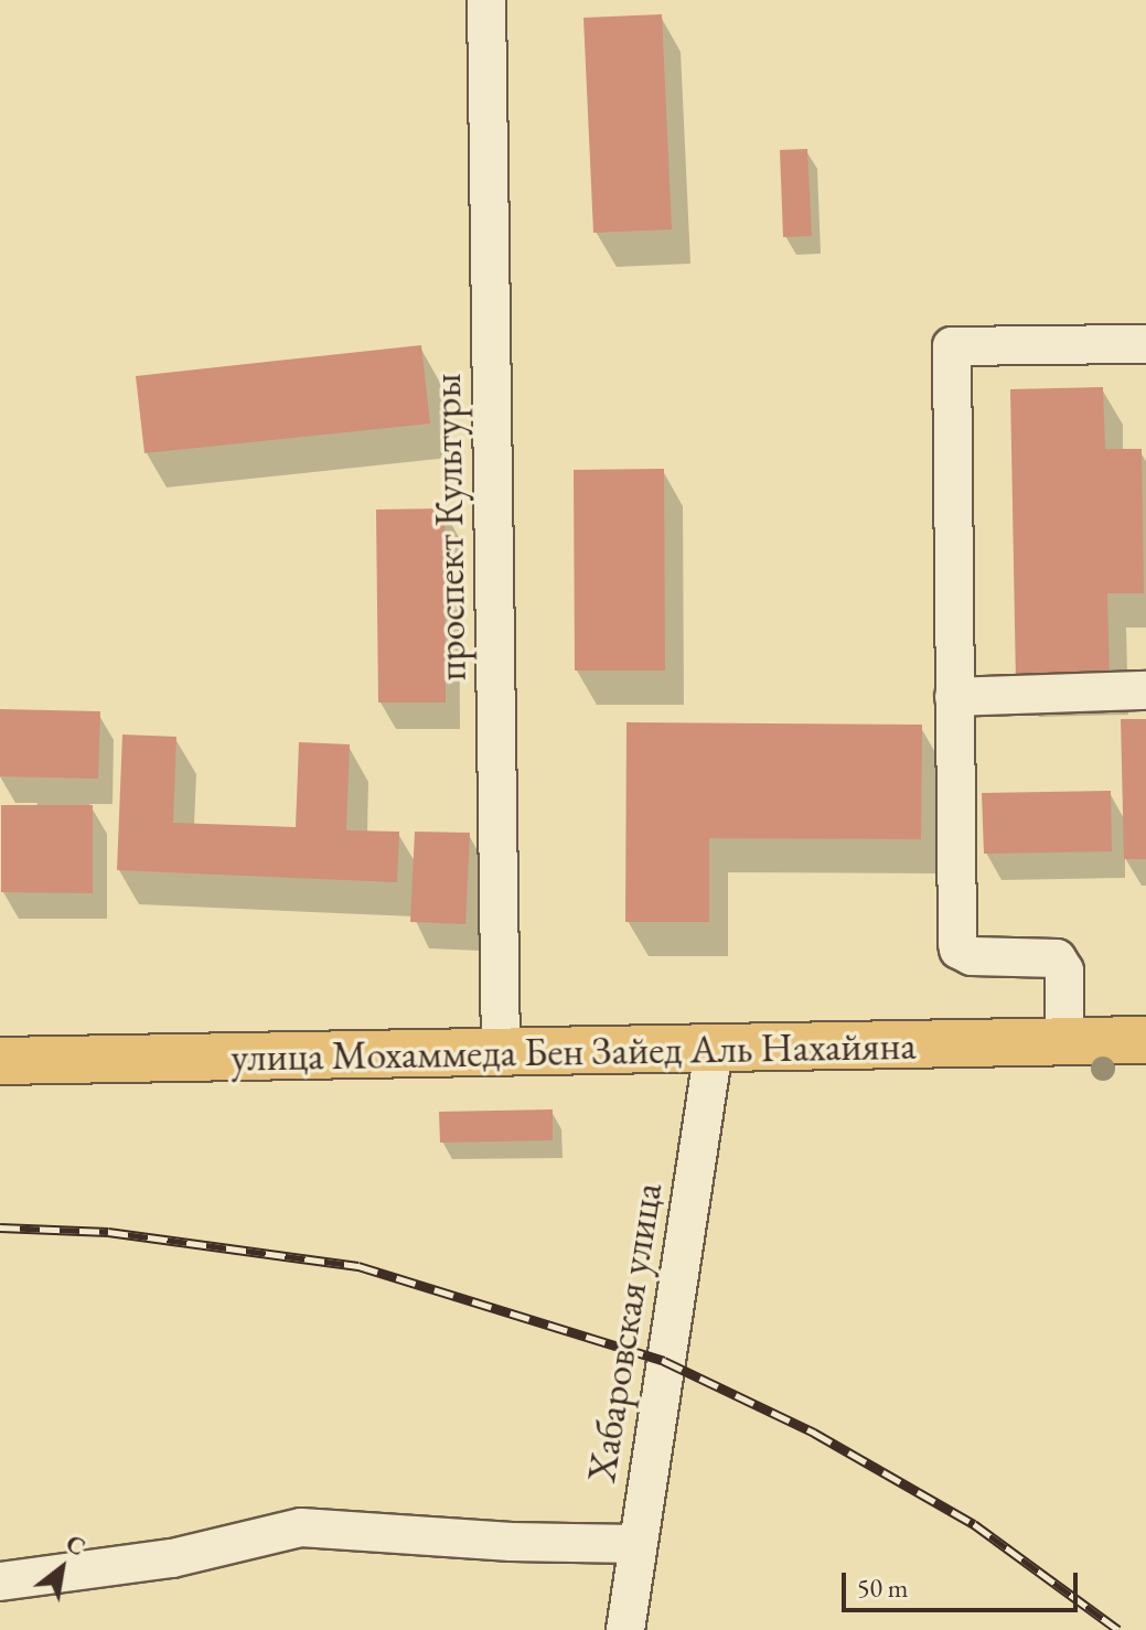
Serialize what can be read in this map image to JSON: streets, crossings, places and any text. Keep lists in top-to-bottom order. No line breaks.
{"streets":{"main road":["улица Мохаммеда Бен Зайед Аль Нахайяна"],"street":["проспект Культуры","Хабаровская улица"]},"crossings":[["проспект Культуры","улица Мохаммеда Бен Зайед Аль Нахайяна"],["улица Мохаммеда Бен Зайед Аль Нахайяна","Хабаровская улица"]],"scale_bar":"50 m","north":"top right"}
